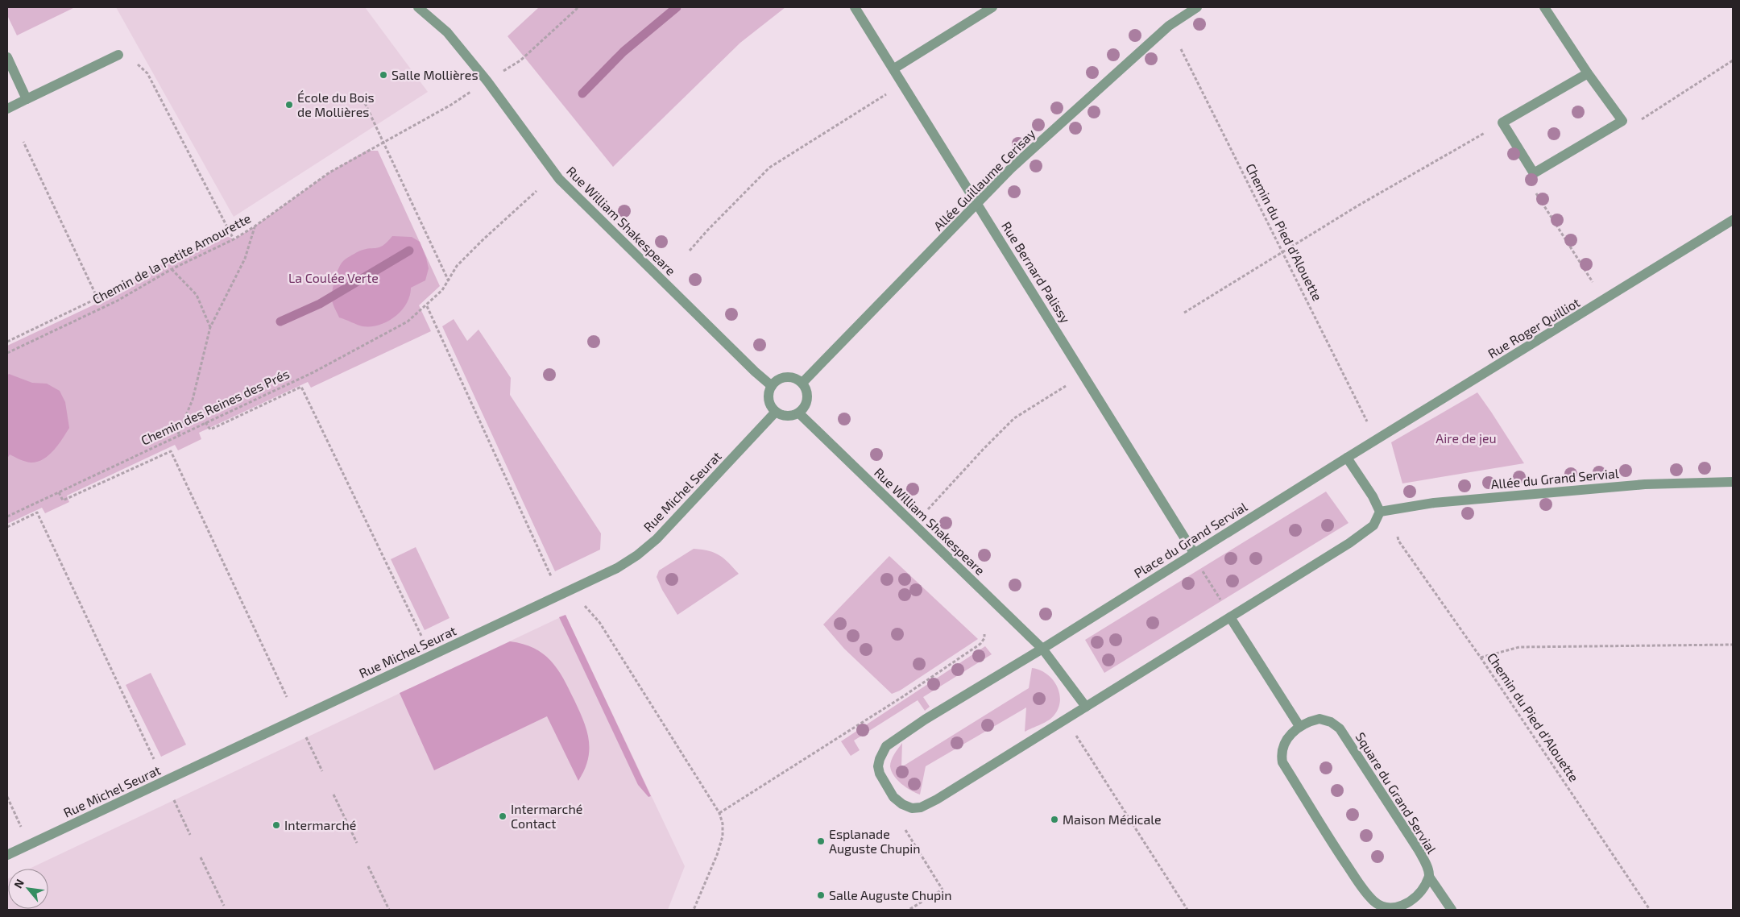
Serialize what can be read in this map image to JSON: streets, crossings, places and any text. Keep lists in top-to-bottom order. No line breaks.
{"streets":{"street":["Allée Guillaume Cerisay","Rue William Shakespeare","Rue Bernard Palissy","Rue Roger Quilliot","Allée du Grand Servial","Rue Michel Seurat","Place du Grand Servial","Square du Grand Servial"],"path":["Chemin du Pied d'Alouette","Chemin de la Petite Amourette","Chemin des Reines des Prés"]},"crossings":[["Allée Guillaume Cerisay","Rue William Shakespeare"],["Allée Guillaume Cerisay","Rue Bernard Palissy"],["Allée Guillaume Cerisay","Rue Michel Seurat"],["Rue William Shakespeare","Rue Michel Seurat"],["Rue William Shakespeare","Place du Grand Servial"],["Rue Bernard Palissy","Place du Grand Servial"],["Rue Roger Quilliot","Place du Grand Servial"]],"parks":["La Coulée Verte","Aire de jeu"],"places":["Salle Mollières","École du Bois de Mollières","Intermarché Contact","Maison Médicale","Intermarché","Esplanade Auguste Chupin","Salle Auguste Chupin"],"north":"top left"}
